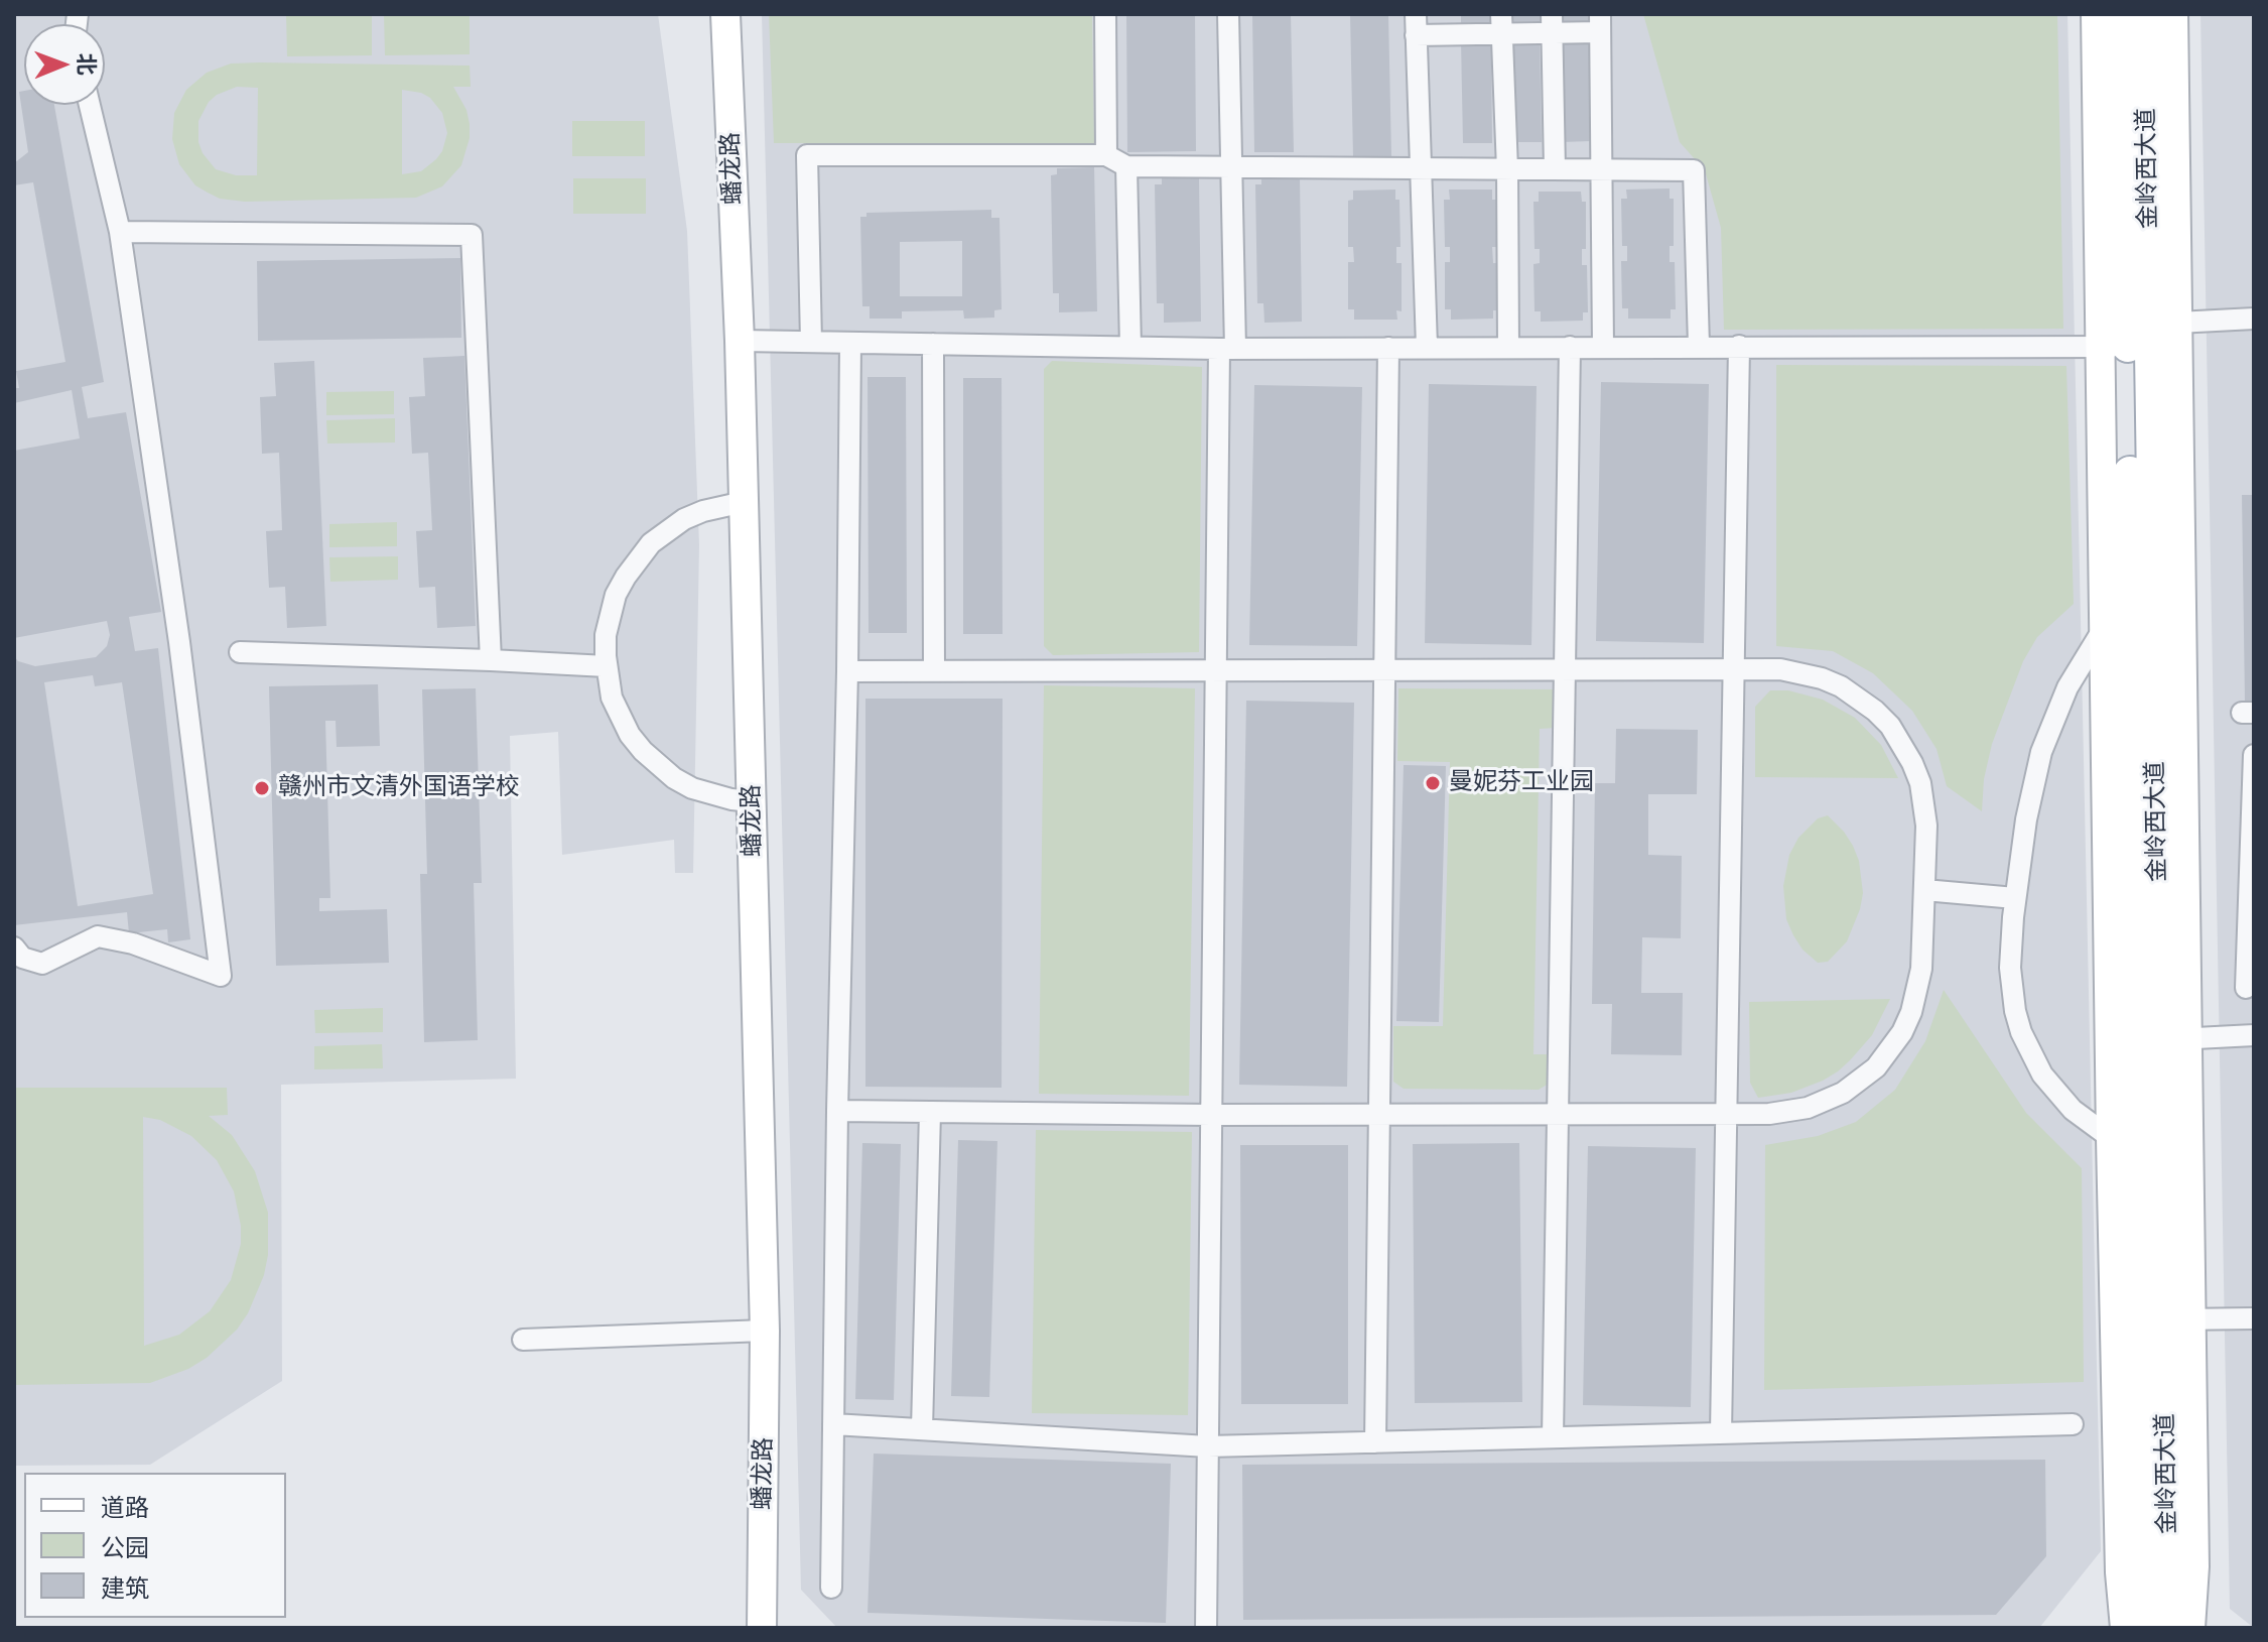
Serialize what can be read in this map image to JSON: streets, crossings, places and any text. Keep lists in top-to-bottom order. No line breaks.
{"streets":{"main road":["金岭西大道"],"street":["蟠龙路"]},"places":["曼妮芬工业园","赣州市文清外国语学校"],"legend":["道路","公园","建筑"],"north":"right"}
